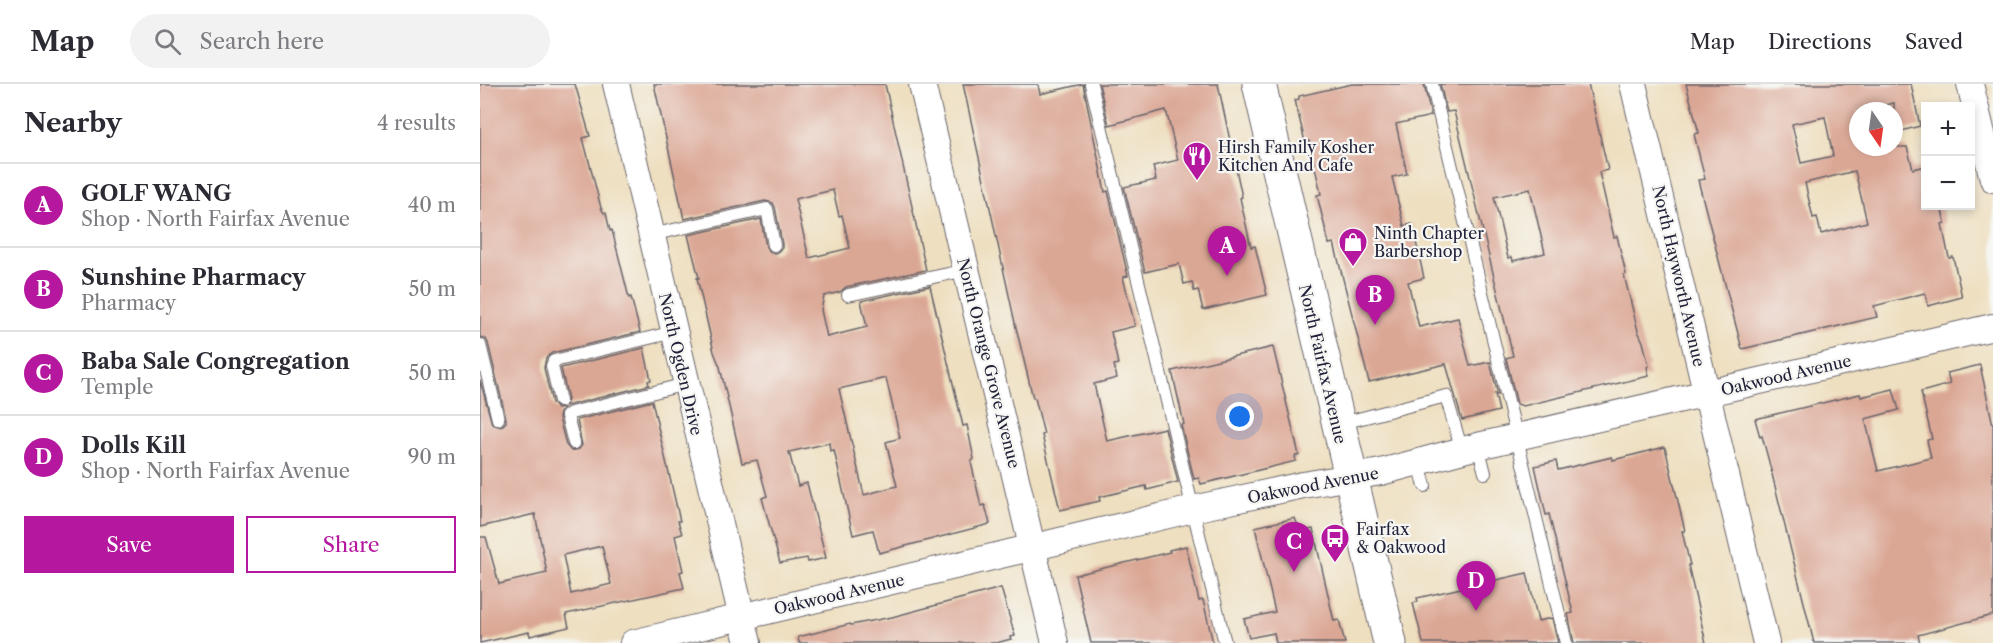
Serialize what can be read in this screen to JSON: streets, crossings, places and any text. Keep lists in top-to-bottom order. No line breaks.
{"streets":{"main road":["North Fairfax Avenue"],"street":["North Hayworth Avenue","North Orange Grove Avenue","North Ogden Drive","Oakwood Avenue"]},"crossings":[["North Hayworth Avenue","Oakwood Avenue"],["North Orange Grove Avenue","Oakwood Avenue"],["North Ogden Drive","Oakwood Avenue"],["North Fairfax Avenue","Oakwood Avenue"]],"places":{"restaurant":["Hirsh Family Kosher Kitchen And Cafe"],"shop":["Ninth Chapter Barbershop"],"bus stop":["Fairfax & Oakwood"]},"north":"bottom","page":{"header":"Map","search":"Search here","nav":["Map","Directions","Saved"],"heading":["Nearby","4 results"],"map_buttons":["+","−"],"list":[{"mark":"A","name":"GOLF WANG","note":"Shop · North Fairfax Avenue","value":"40 m"},{"mark":"B","name":"Sunshine Pharmacy","note":"Pharmacy","value":"50 m"},{"mark":"C","name":"Baba Sale Congregation","note":"Temple","value":"50 m"},{"mark":"D","name":"Dolls Kill","note":"Shop · North Fairfax Avenue","value":"90 m"}],"pins":["A","B","C","D"],"buttons":["Save","Share"]}}
